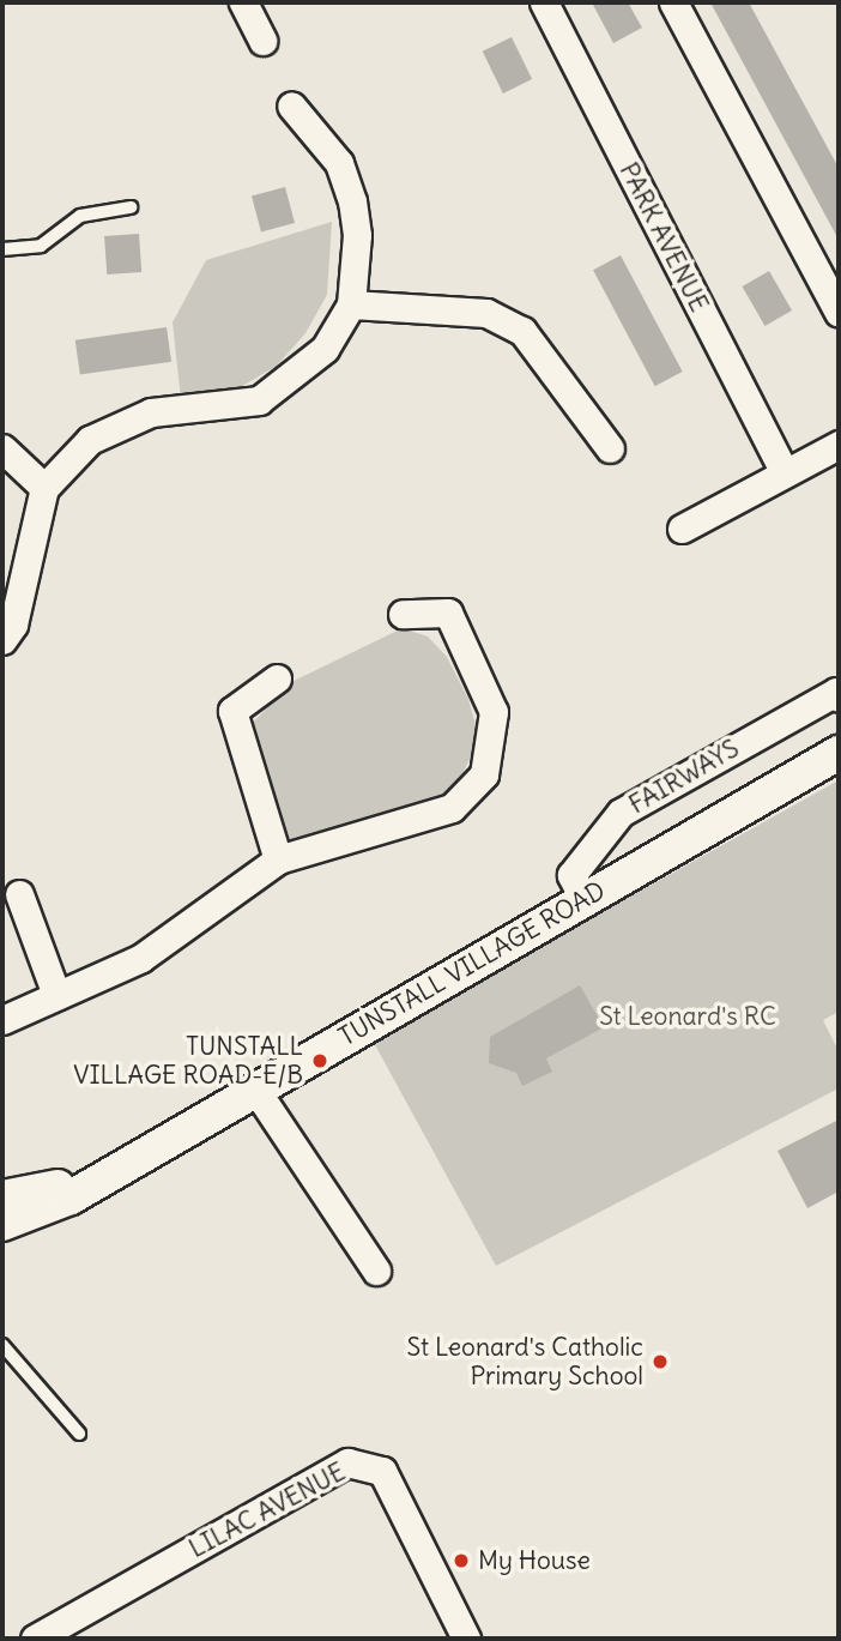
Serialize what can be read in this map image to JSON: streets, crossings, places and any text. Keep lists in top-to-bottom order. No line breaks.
{"streets":{"street":["PARK AVENUE","FAIRWAYS","TUNSTALL VILLAGE ROAD","LILAC AVENUE"]},"crossings":[["FAIRWAYS","TUNSTALL VILLAGE ROAD"]],"parks":["St Leonard's RC"],"places":["TUNSTALL VILLAGE ROAD-E/B","St Leonard's Catholic Primary School","My House"]}
